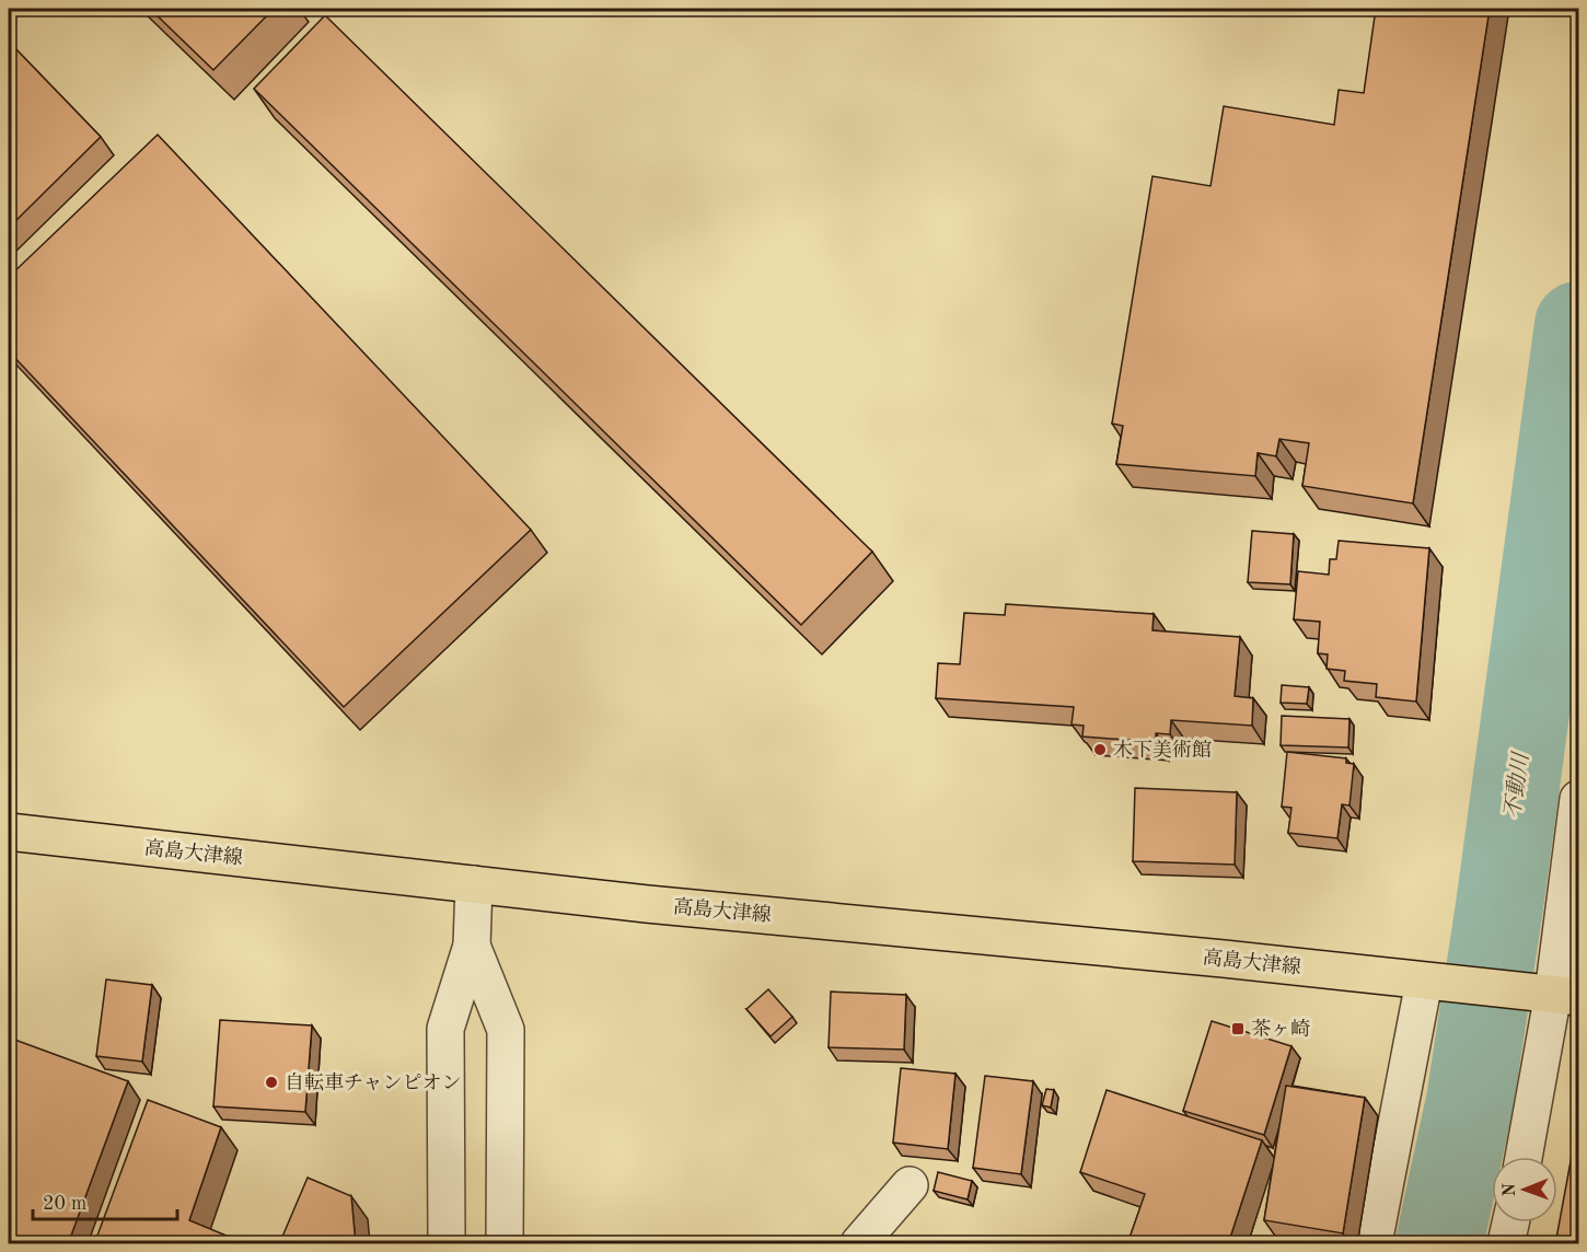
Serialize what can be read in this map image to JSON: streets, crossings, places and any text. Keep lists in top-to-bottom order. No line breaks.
{"streets":{"main road":["高島大津線"]},"water":["不動川"],"places":{"other":["木下美術館","自転車チャンピオン"],"transit":["茶ヶ崎"]},"scale_bar":"20 m","north":"left"}
